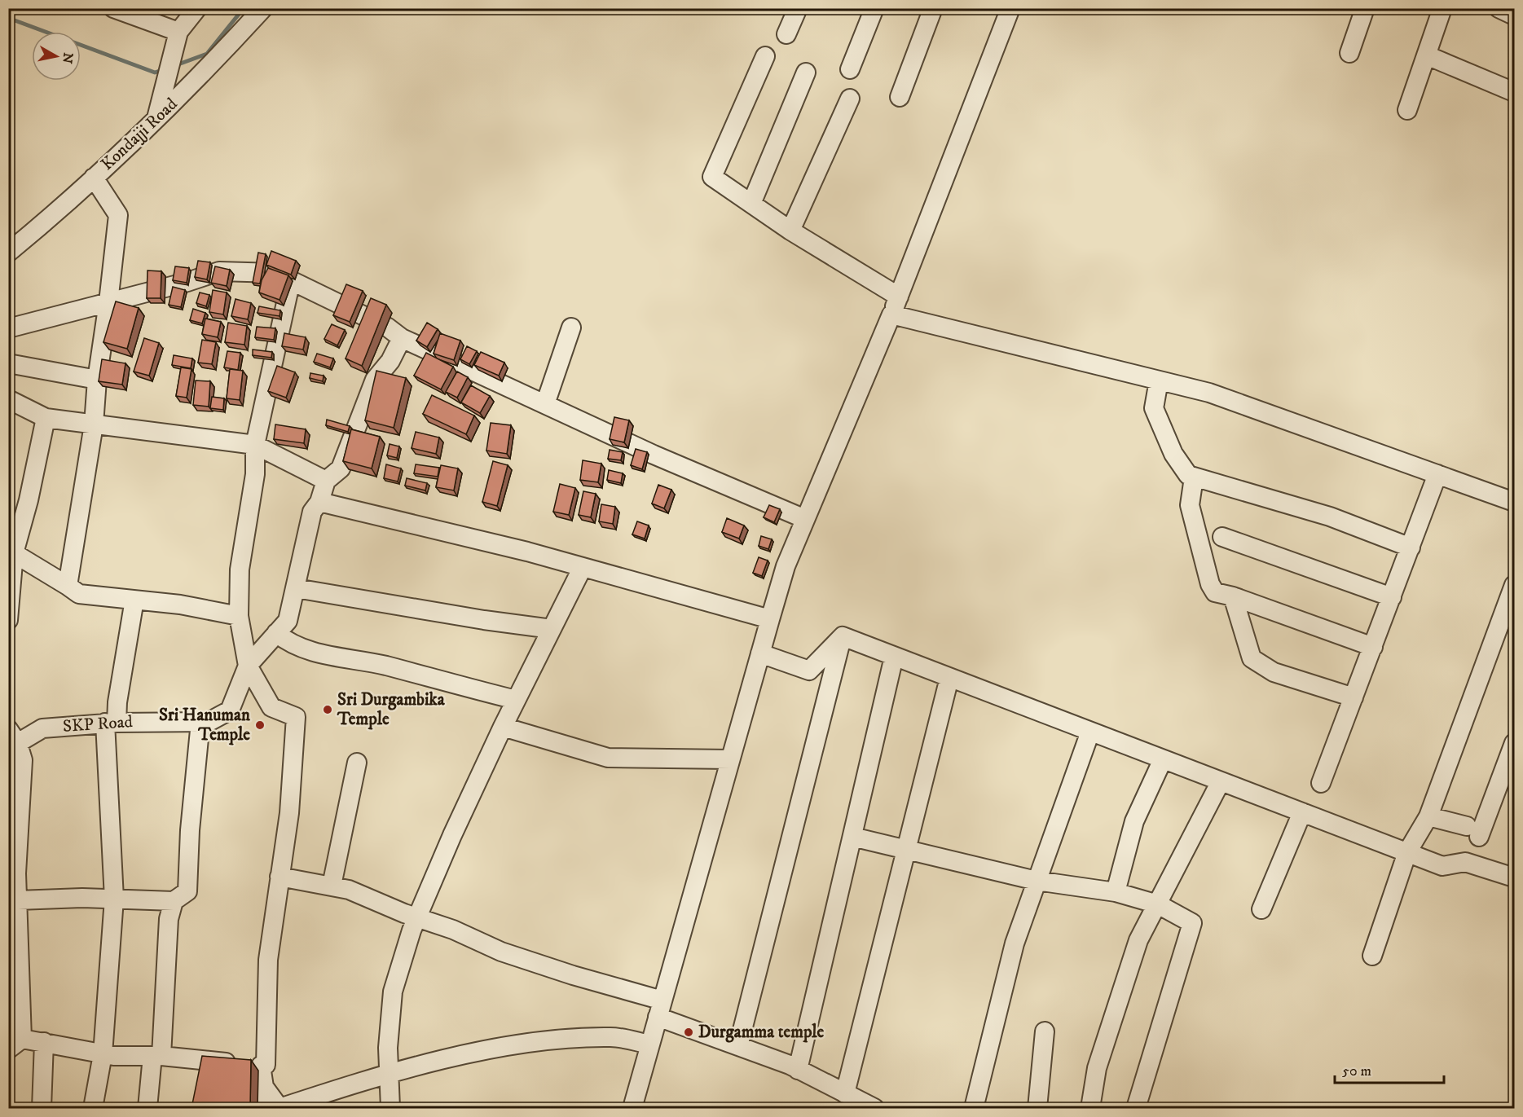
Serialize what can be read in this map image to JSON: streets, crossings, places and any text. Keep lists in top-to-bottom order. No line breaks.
{"streets":{"street":["Kondajji Road","SKP Road"]},"places":["Sri Durgambika Temple","Sri Hanuman Temple","Durgamma temple"],"scale_bar":"50 m","north":"right"}
